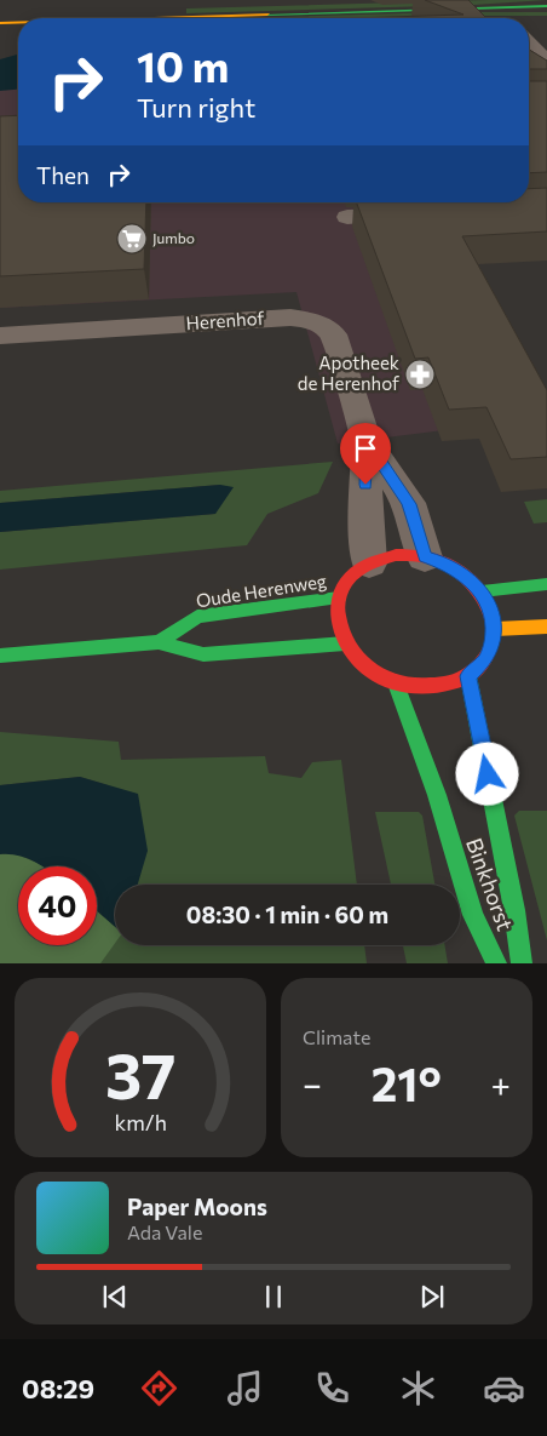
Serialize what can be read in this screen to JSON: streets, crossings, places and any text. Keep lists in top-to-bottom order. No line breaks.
{"streets":{"main road":["Oude Herenweg","Binkhorst"],"street":["Herenhof"]},"crossings":[["Herenhof","Oude Herenweg"],["Herenhof","Binkhorst"],["Oude Herenweg","Binkhorst"]],"places":{"supermarket":["Jumbo"],"pharmacy":["Apotheek de Herenhof"]},"page":{"turn":["10 m","Turn right"],"then":"Then","limit":"40","trip":"08:30 · 1 min · 60 m","tile":"Climate","heat":["−","21°","+"],"song":["Paper Moons","Ada Vale"],"tabs":"08:29","gauge":["37","km/h"]}}
